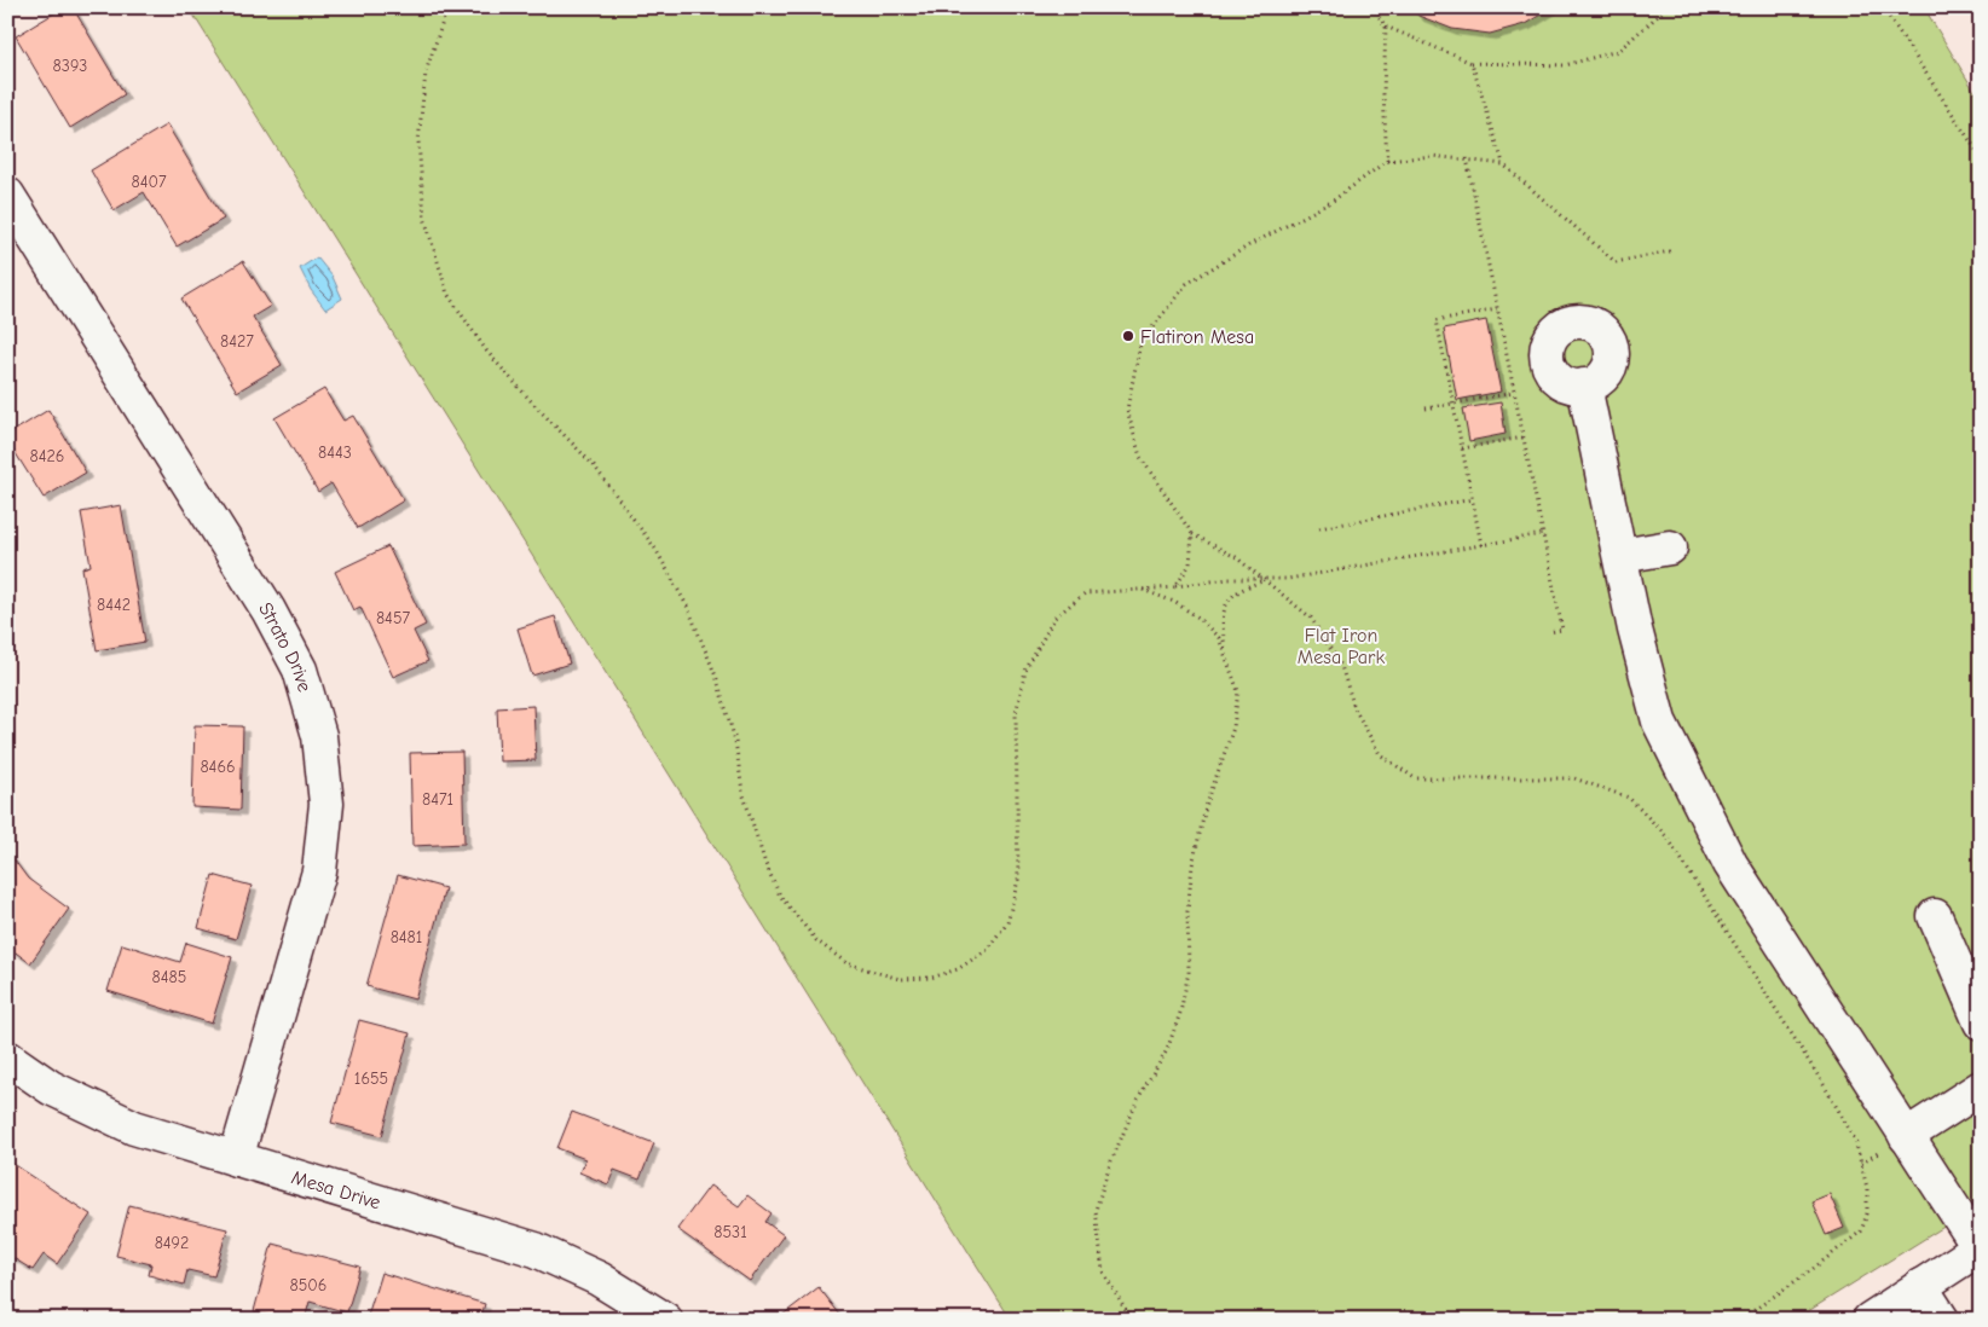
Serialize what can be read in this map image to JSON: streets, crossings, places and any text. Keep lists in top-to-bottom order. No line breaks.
{"streets":{"street":["Strato Drive","Mesa Drive"]},"crossings":[["Strato Drive","Mesa Drive"]],"parks":["Flat Iron Mesa Park"],"places":["Flatiron Mesa"],"house_numbers":["8393","8407","8427","8443","8426","8442","8457","8466","8471","8481","8485","1655","8531","8492","8506"]}
